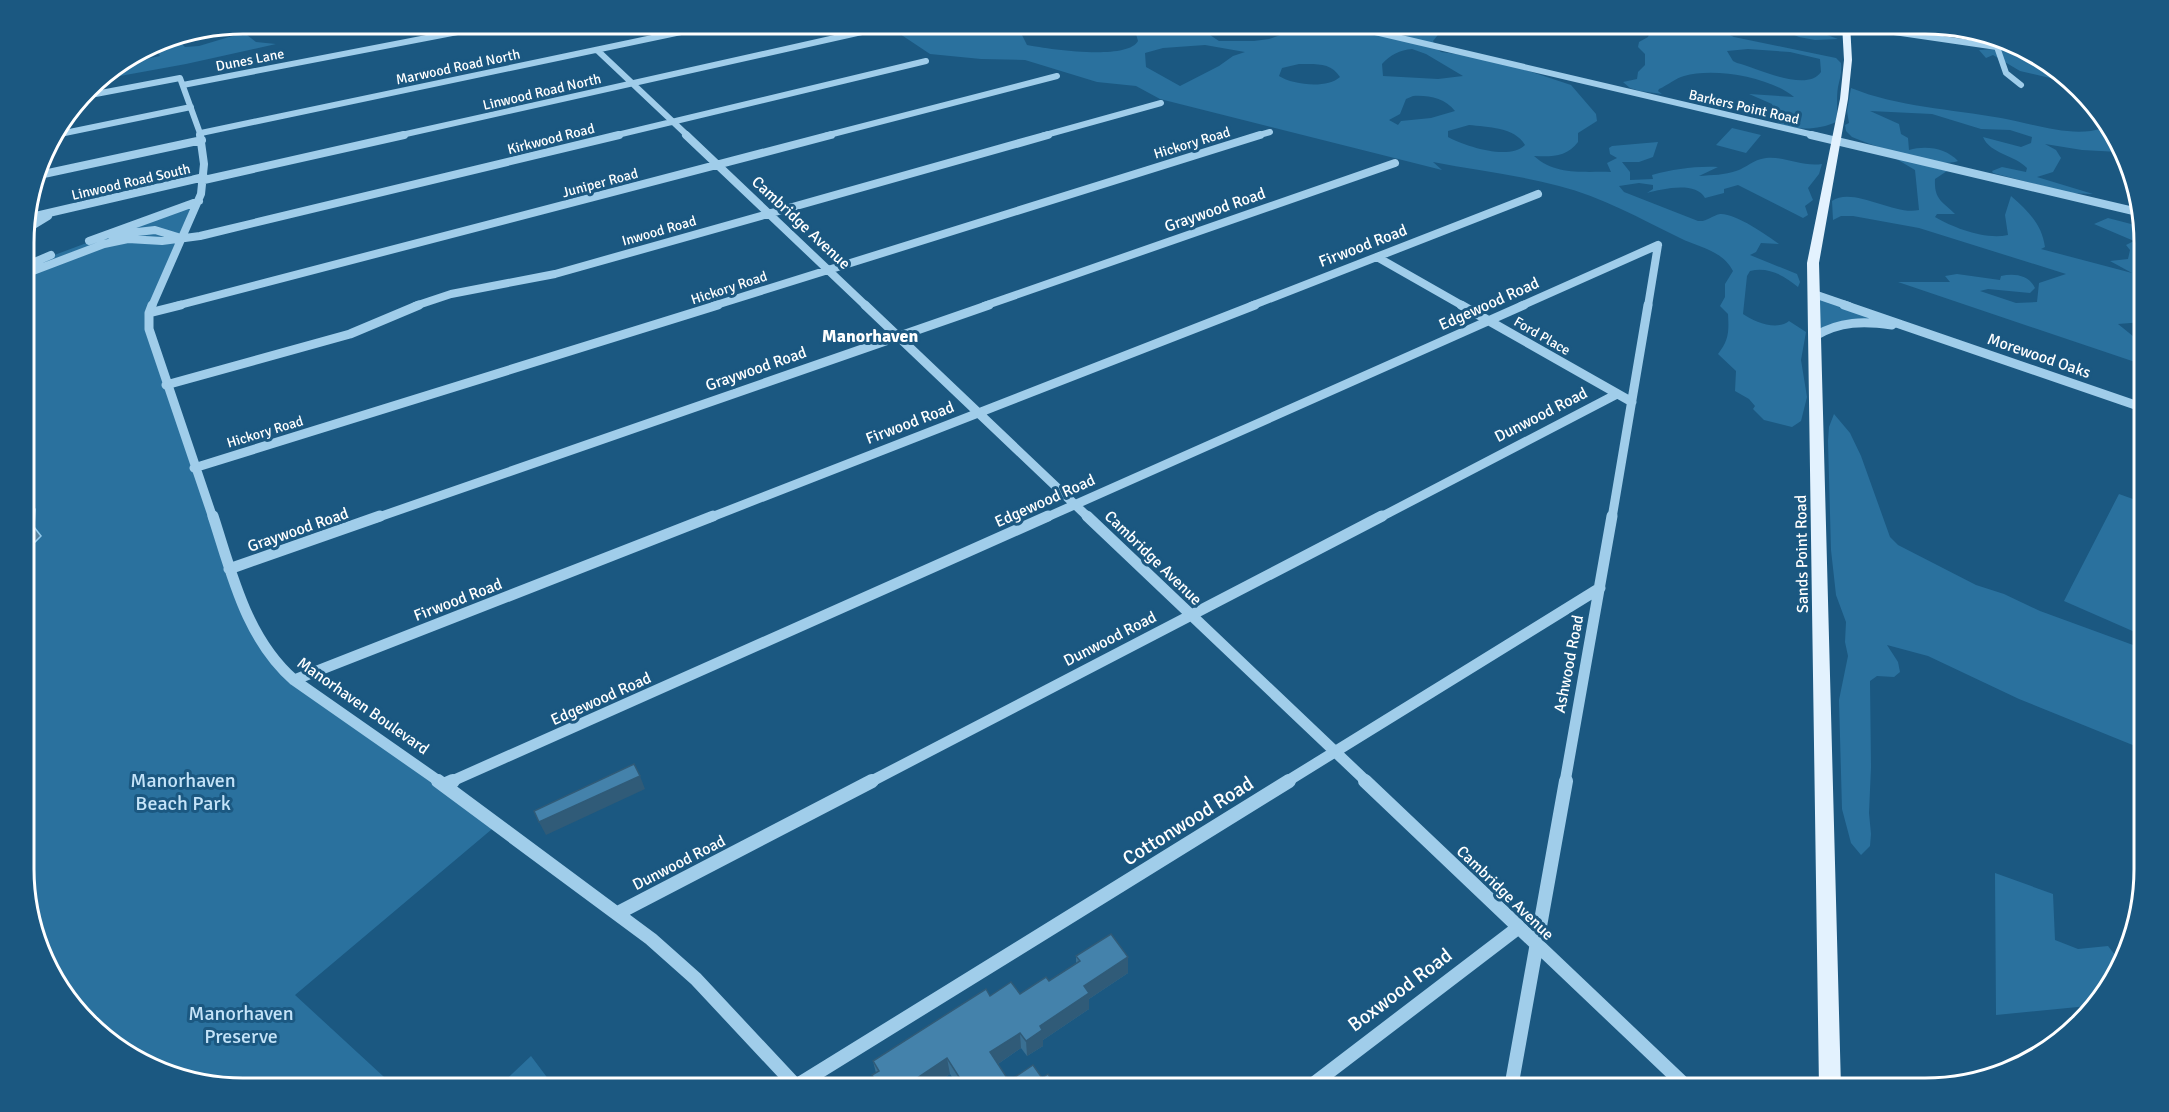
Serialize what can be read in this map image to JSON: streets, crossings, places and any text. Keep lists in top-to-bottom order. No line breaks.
{"streets":{"main road":["Sands Point Road"],"street":["Dunes Lane","Marwood Road North","Linwood Road North","Barkers Point Road","Kirkwood Road","Hickory Road","Linwood Road South","Juniper Road","Graywood Road","Cambridge Avenue","Inwood Road","Firwood Road","Edgewood Road","Ford Place","Morewood Oaks","Dunwood Road","Ashwood Road","Manorhaven Boulevard","Cottonwood Road","Boxwood Road"]},"crossings":[["Marwood Road North","Cambridge Avenue"],["Linwood Road North","Linwood Road South"],["Linwood Road North","Cambridge Avenue"],["Barkers Point Road","Sands Point Road"],["Kirkwood Road","Cambridge Avenue"],["Hickory Road","Cambridge Avenue"],["Hickory Road","Manorhaven Boulevard"],["Juniper Road","Cambridge Avenue"],["Juniper Road","Manorhaven Boulevard"],["Graywood Road","Cambridge Avenue"],["Graywood Road","Manorhaven Boulevard"],["Cambridge Avenue","Inwood Road"],["Cambridge Avenue","Firwood Road"],["Cambridge Avenue","Edgewood Road"],["Cambridge Avenue","Dunwood Road"],["Cambridge Avenue","Ashwood Road"],["Cambridge Avenue","Cottonwood Road"],["Cambridge Avenue","Boxwood Road"],["Inwood Road","Manorhaven Boulevard"],["Firwood Road","Ford Place"],["Firwood Road","Manorhaven Boulevard"],["Edgewood Road","Ford Place"],["Edgewood Road","Ashwood Road"],["Edgewood Road","Manorhaven Boulevard"],["Ford Place","Dunwood Road"],["Ford Place","Ashwood Road"],["Morewood Oaks","Sands Point Road"],["Dunwood Road","Manorhaven Boulevard"],["Ashwood Road","Cottonwood Road"]],"districts":["Manorhaven"],"parks":["Manorhaven Beach Park","Manorhaven Preserve"]}
